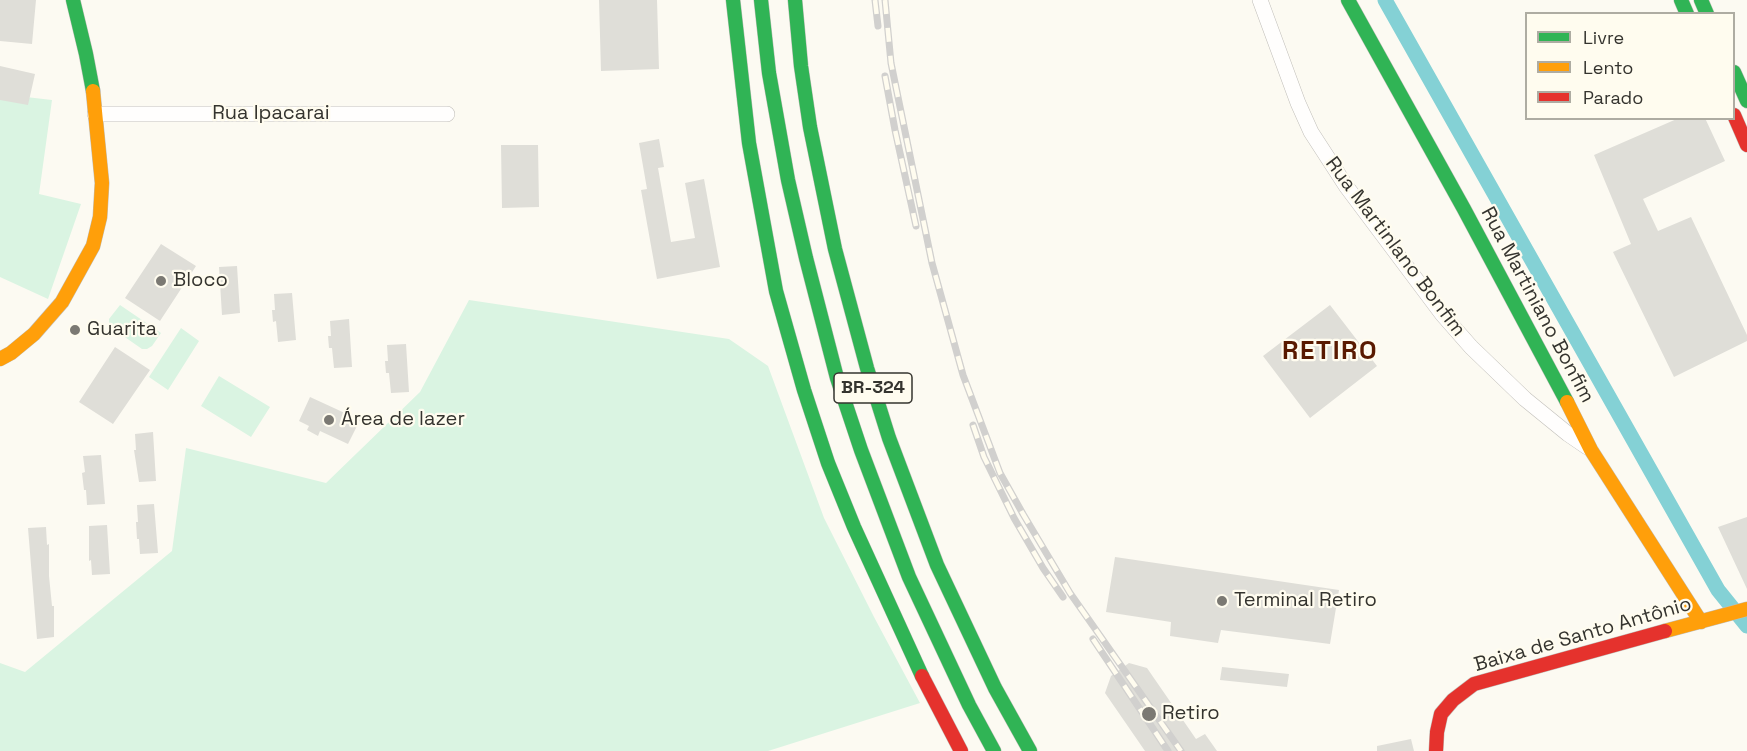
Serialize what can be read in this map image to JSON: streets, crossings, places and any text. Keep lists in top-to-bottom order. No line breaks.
{"streets":{"main road":["Rua Martiniano Bonfim","BR-324","Baixa de Santo Antônio"],"street":["Rua Ipacarai","Rua Martinlano Bonfim"]},"crossings":[["Rua Martinlano Bonfim","Rua Martiniano Bonfim"],["Rua Martiniano Bonfim","Baixa de Santo Antônio"]],"districts":["RETIRO"],"places":["Bloco","Guarita","Área de lazer","Terminal Retiro","Retiro"],"legend":["Livre","Lento","Parado"]}
